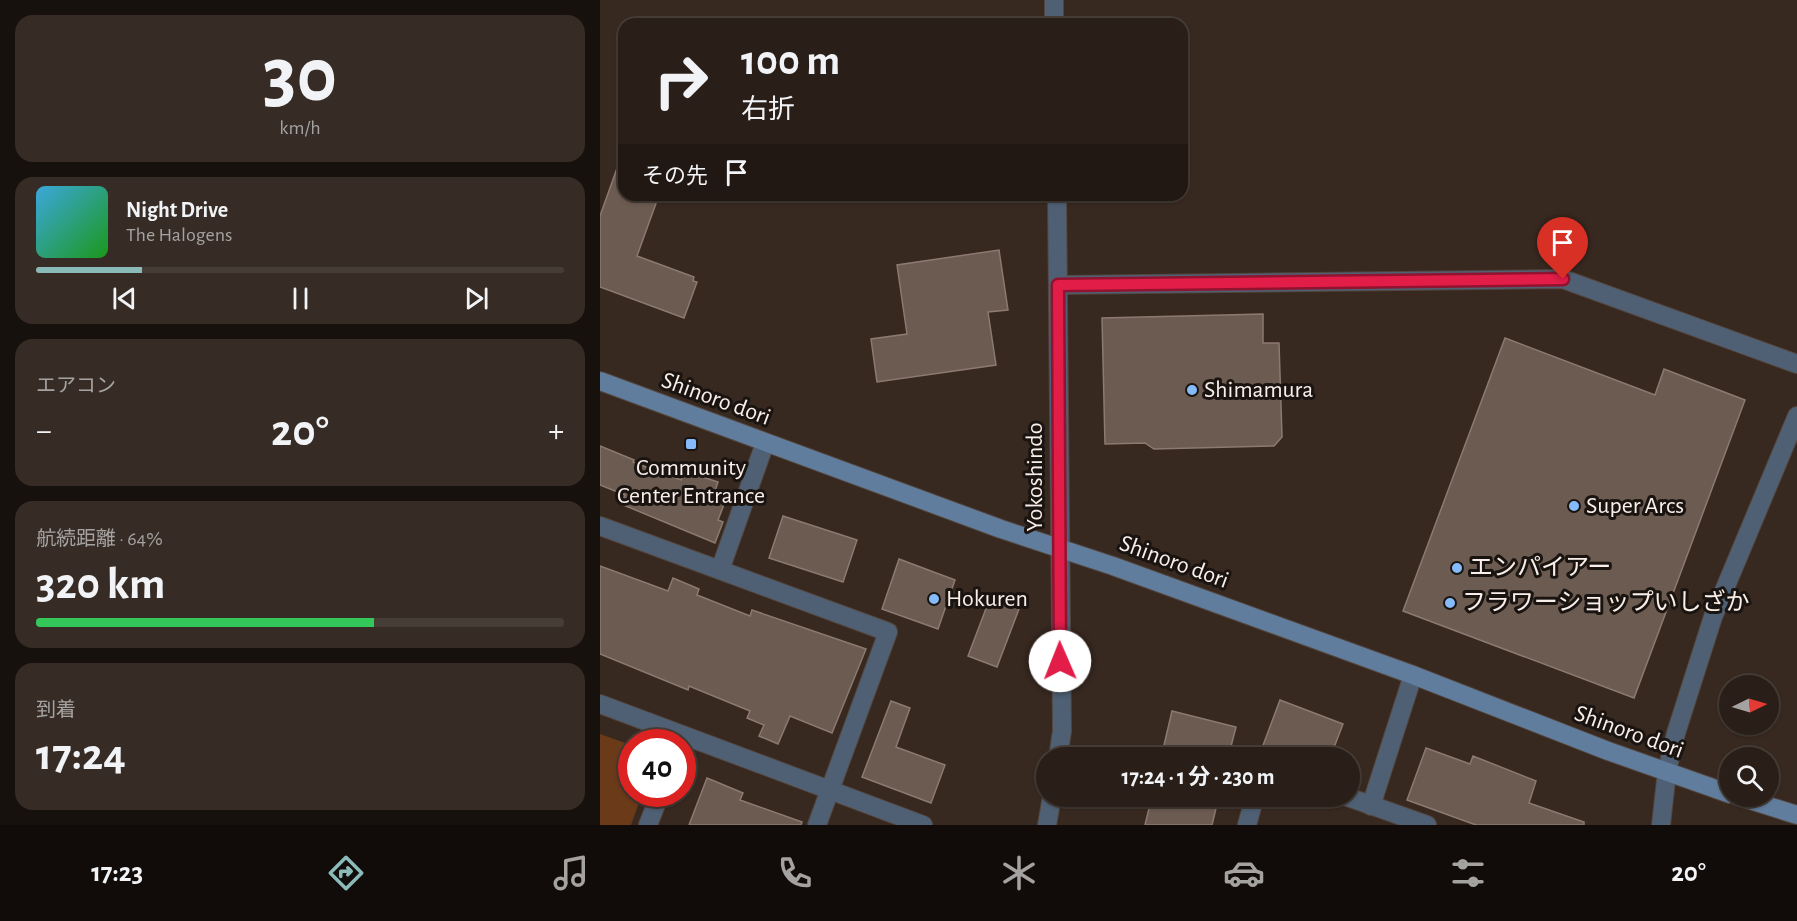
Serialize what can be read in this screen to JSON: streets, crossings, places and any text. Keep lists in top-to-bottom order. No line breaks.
{"streets":{"main road":["Shinoro dori"],"street":["Yokoshindo"]},"crossings":[["Shinoro dori","Yokoshindo"]],"places":{"other":["Shimamura","Super Arcs","エンパイアー","Hokuren","フラワーショップいしざか"],"transit":["Community Center Entrance"]},"north":"right","page":{"tile":[["30","km/h"],"エアコン",["航続距離 · 64%","320 km"],["到着","17:24"]],"turn":["100 m","右折"],"then":"その先","song":["Night Drive","The Halogens"],"heat":["−","20°","+"],"limit":"40","trip":"17:24 · 1 分 · 230 m","tabs":["17:23","20°"]}}
